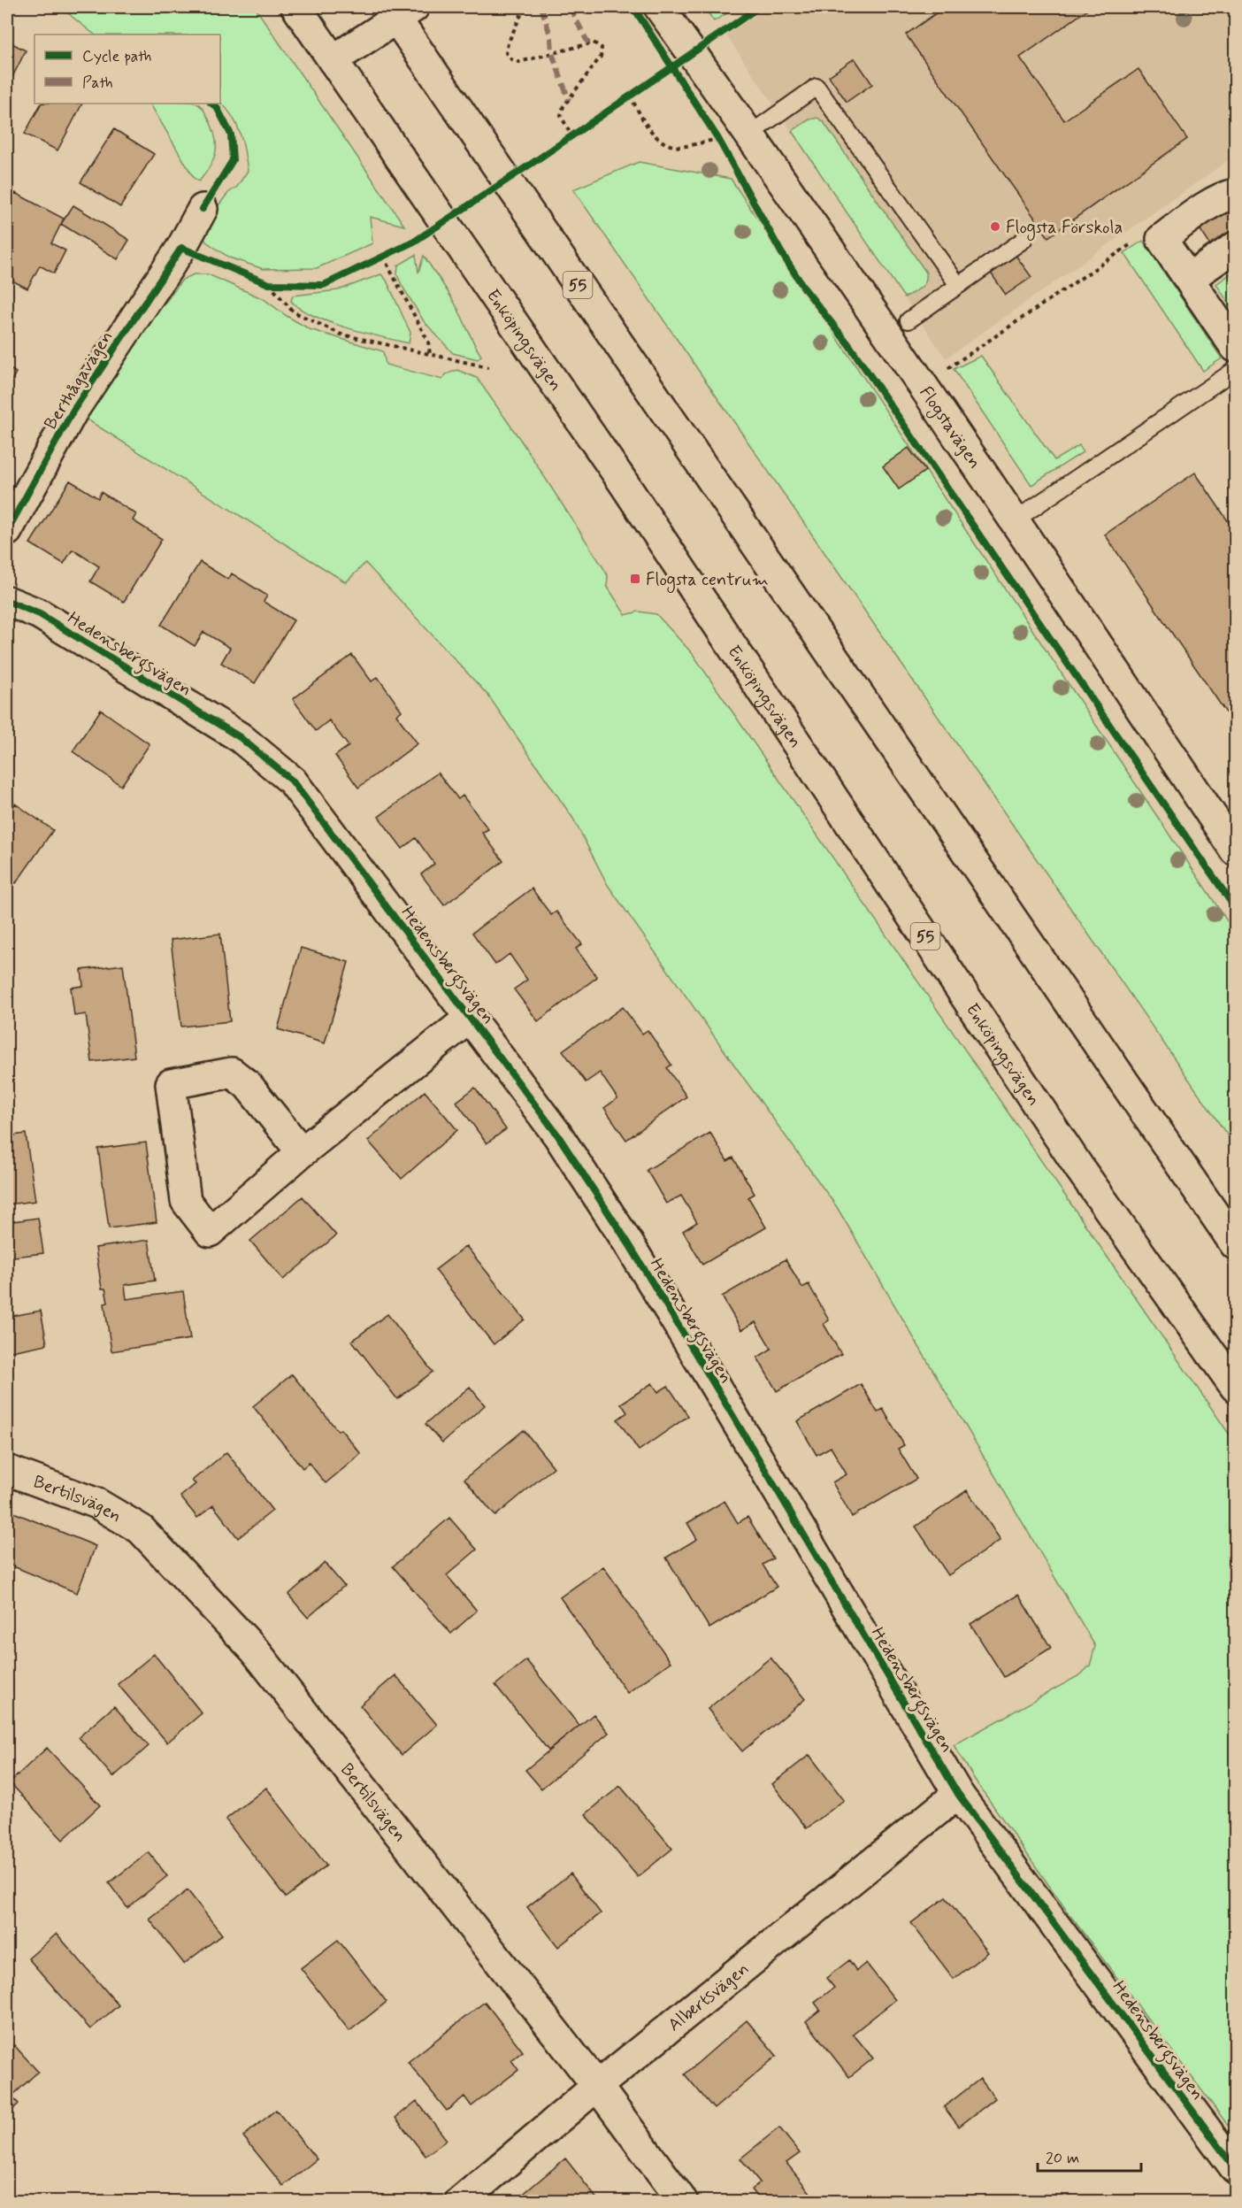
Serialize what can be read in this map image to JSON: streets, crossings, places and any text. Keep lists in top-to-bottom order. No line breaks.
{"streets":{"street":["55","Enköpingsvägen","Berthågavägen","Flogstavägen","Hedensbergsvägen","Bertilsvägen","Albertsvägen"]},"crossings":[["Hedensbergsvägen","Albertsvägen"],["Bertilsvägen","Albertsvägen"]],"places":{"other":["Flogsta Förskola"],"transit":["Flogsta centrum"]},"legend":["Cycle path","Path"],"scale_bar":"20 m"}
